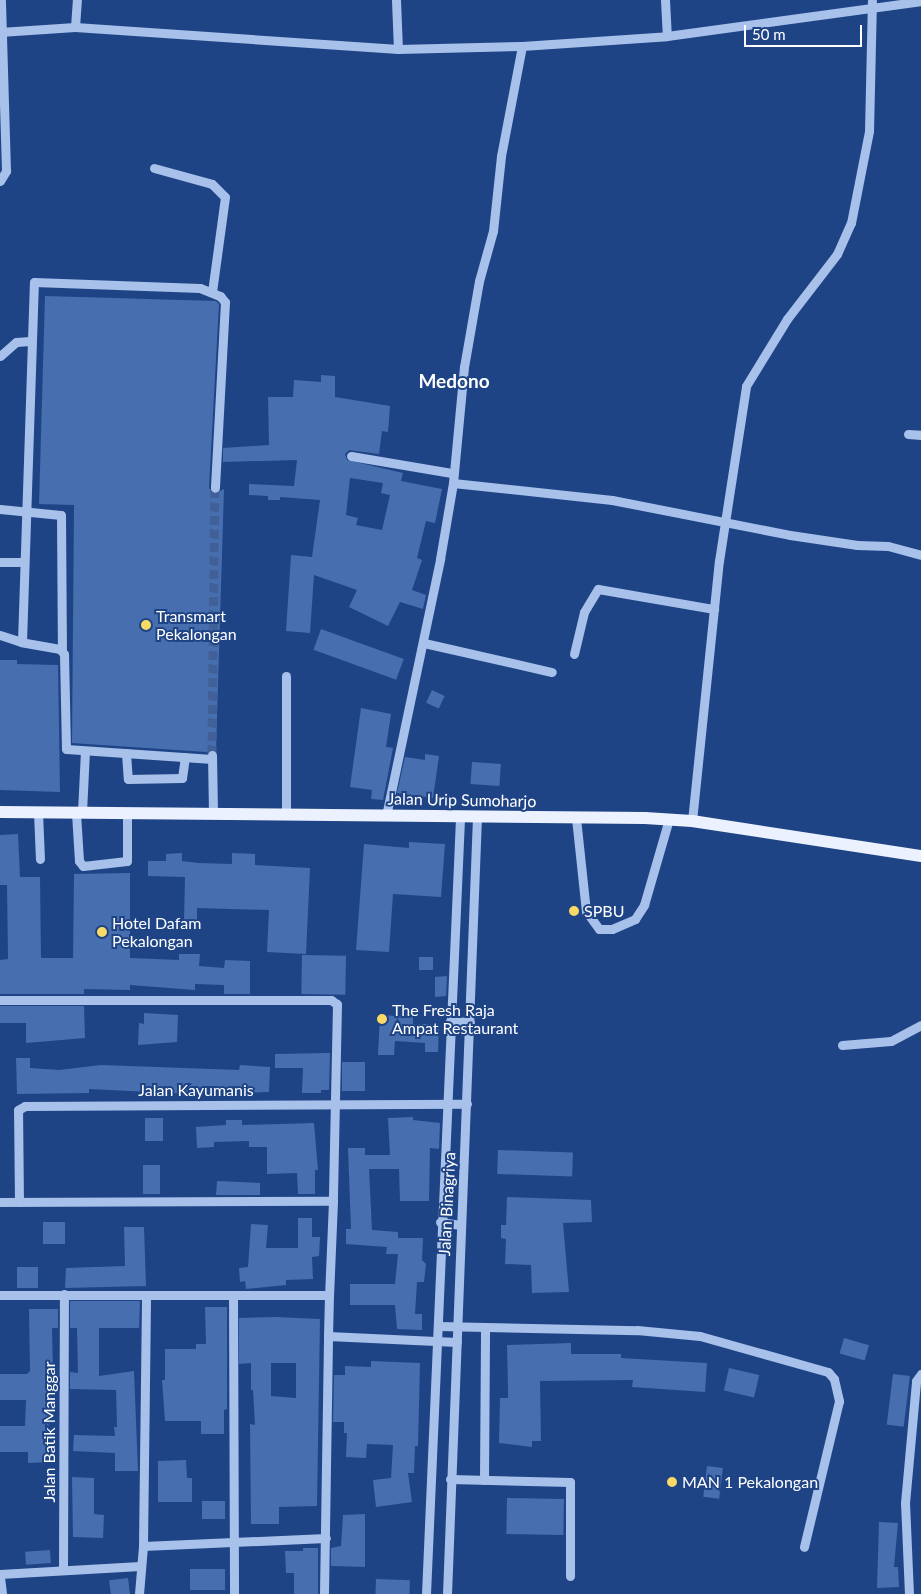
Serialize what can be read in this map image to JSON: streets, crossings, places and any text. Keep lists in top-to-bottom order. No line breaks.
{"streets":{"main road":["Jalan Urip Sumoharjo"],"street":["Jalan Kayumanis","Jalan Binagriya","Jalan Batik Manggar"]},"crossings":[["Jalan Urip Sumoharjo","Jalan Binagriya"],["Jalan Kayumanis","Jalan Binagriya"]],"districts":["Medono"],"places":["Transmart Pekalongan","SPBU","Hotel Dafam Pekalongan","The Fresh Raja Ampat Restaurant","MAN 1 Pekalongan"],"scale_bar":"50 m"}
